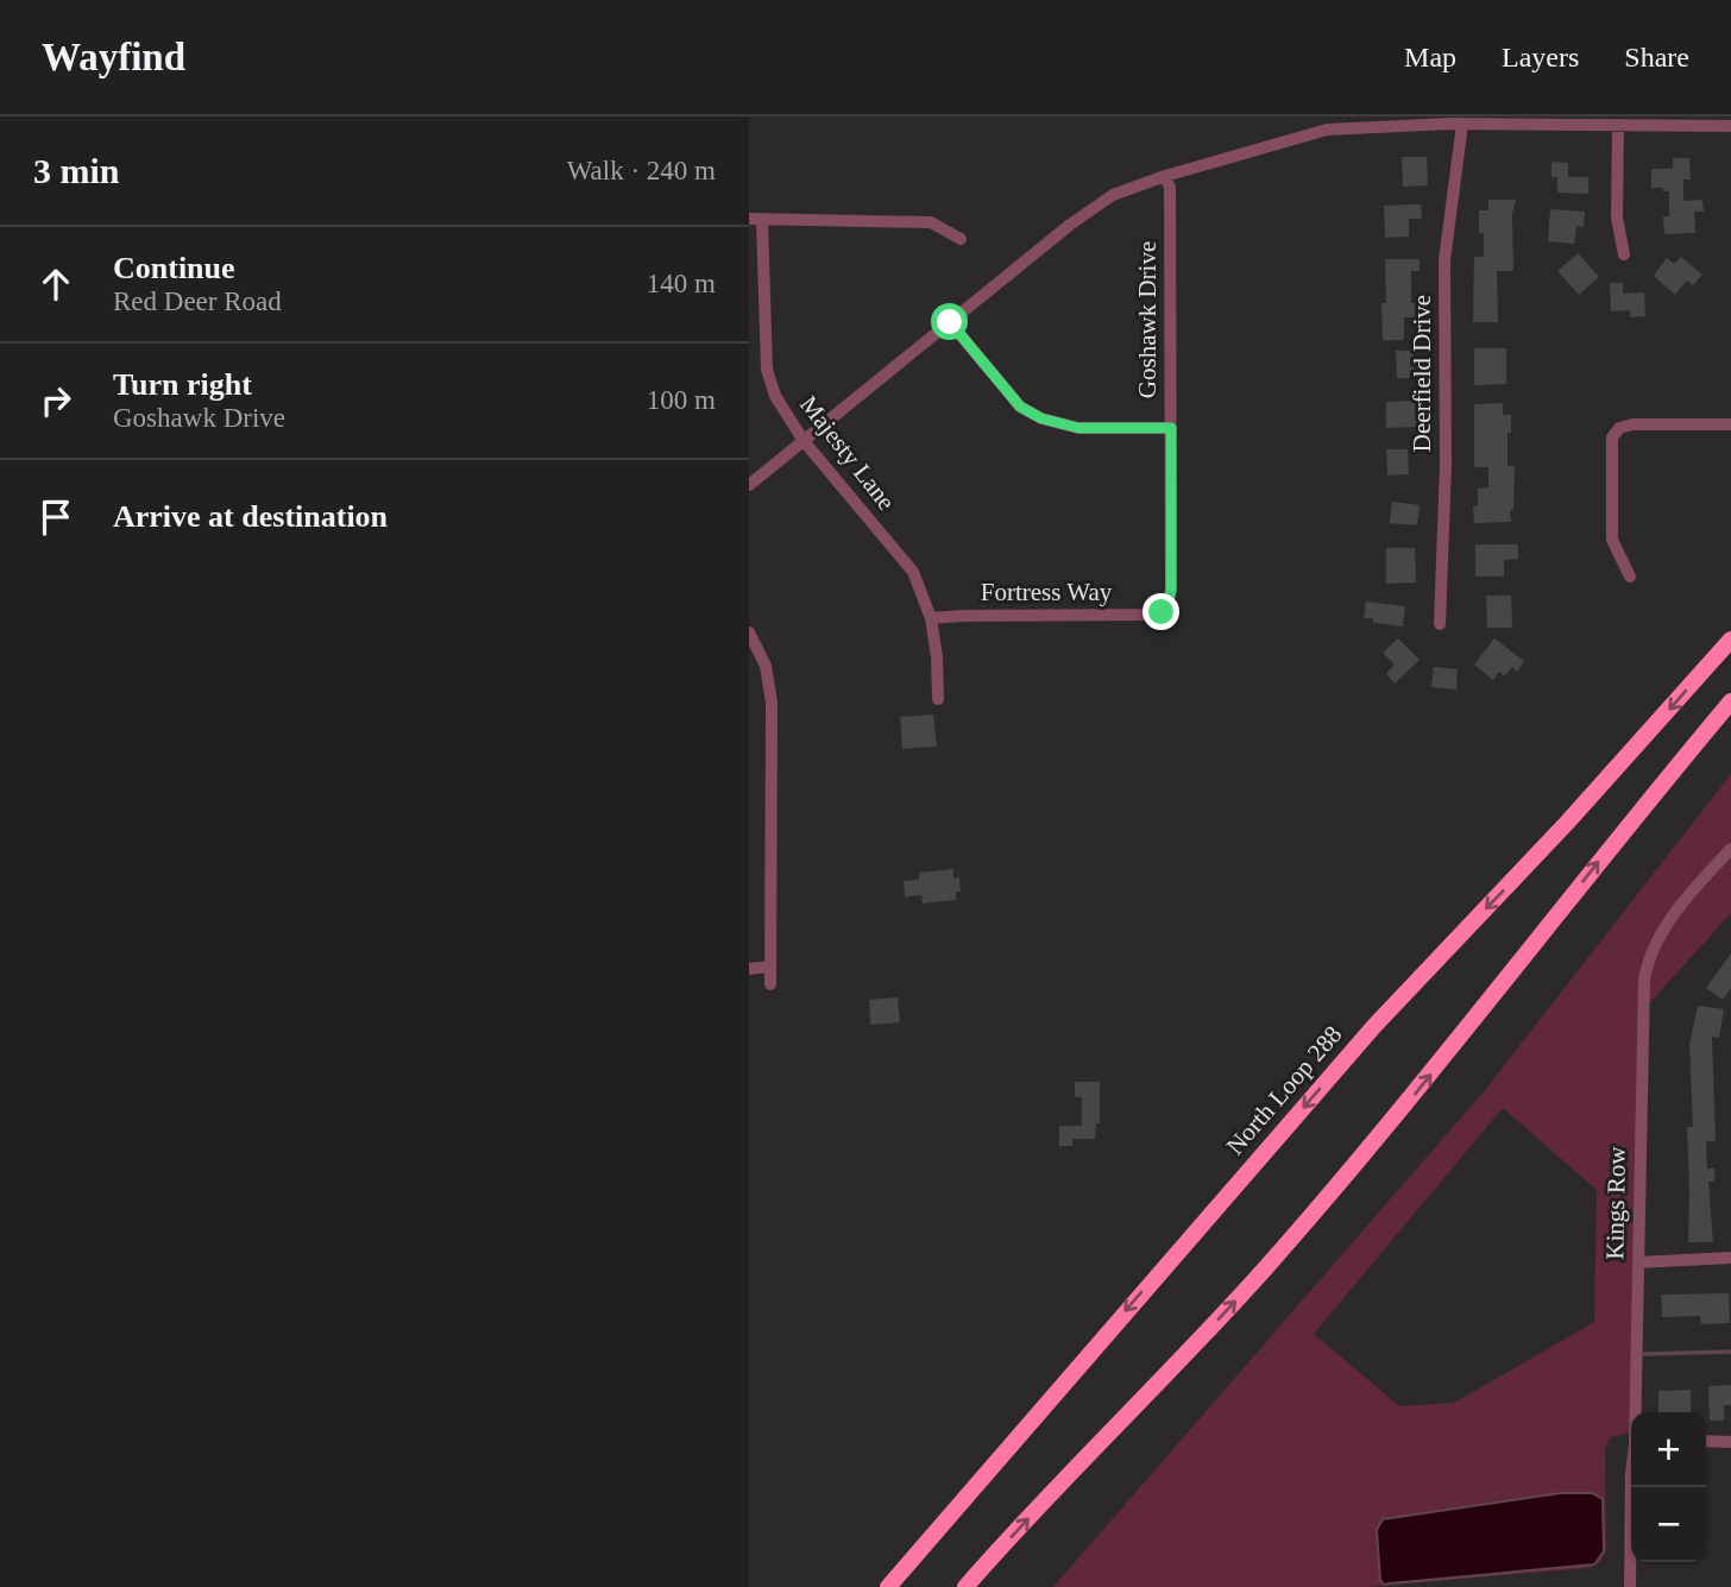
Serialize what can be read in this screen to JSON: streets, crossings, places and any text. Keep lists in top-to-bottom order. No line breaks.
{"streets":{"highway":["North Loop 288"],"street":["Goshawk Drive","Deerfield Drive","Majesty Lane","Fortress Way","Kings Row"]},"crossings":[["Goshawk Drive","Fortress Way"],["Majesty Lane","Fortress Way"]],"page":{"header":"Wayfind","nav":["Map","Layers","Share"],"heading":["3 min","Walk · 240 m"],"list":[["Continue","Red Deer Road","140 m"],["Turn right","Goshawk Drive","100 m"],"Arrive at destination"],"map_buttons":["+","−"]}}
